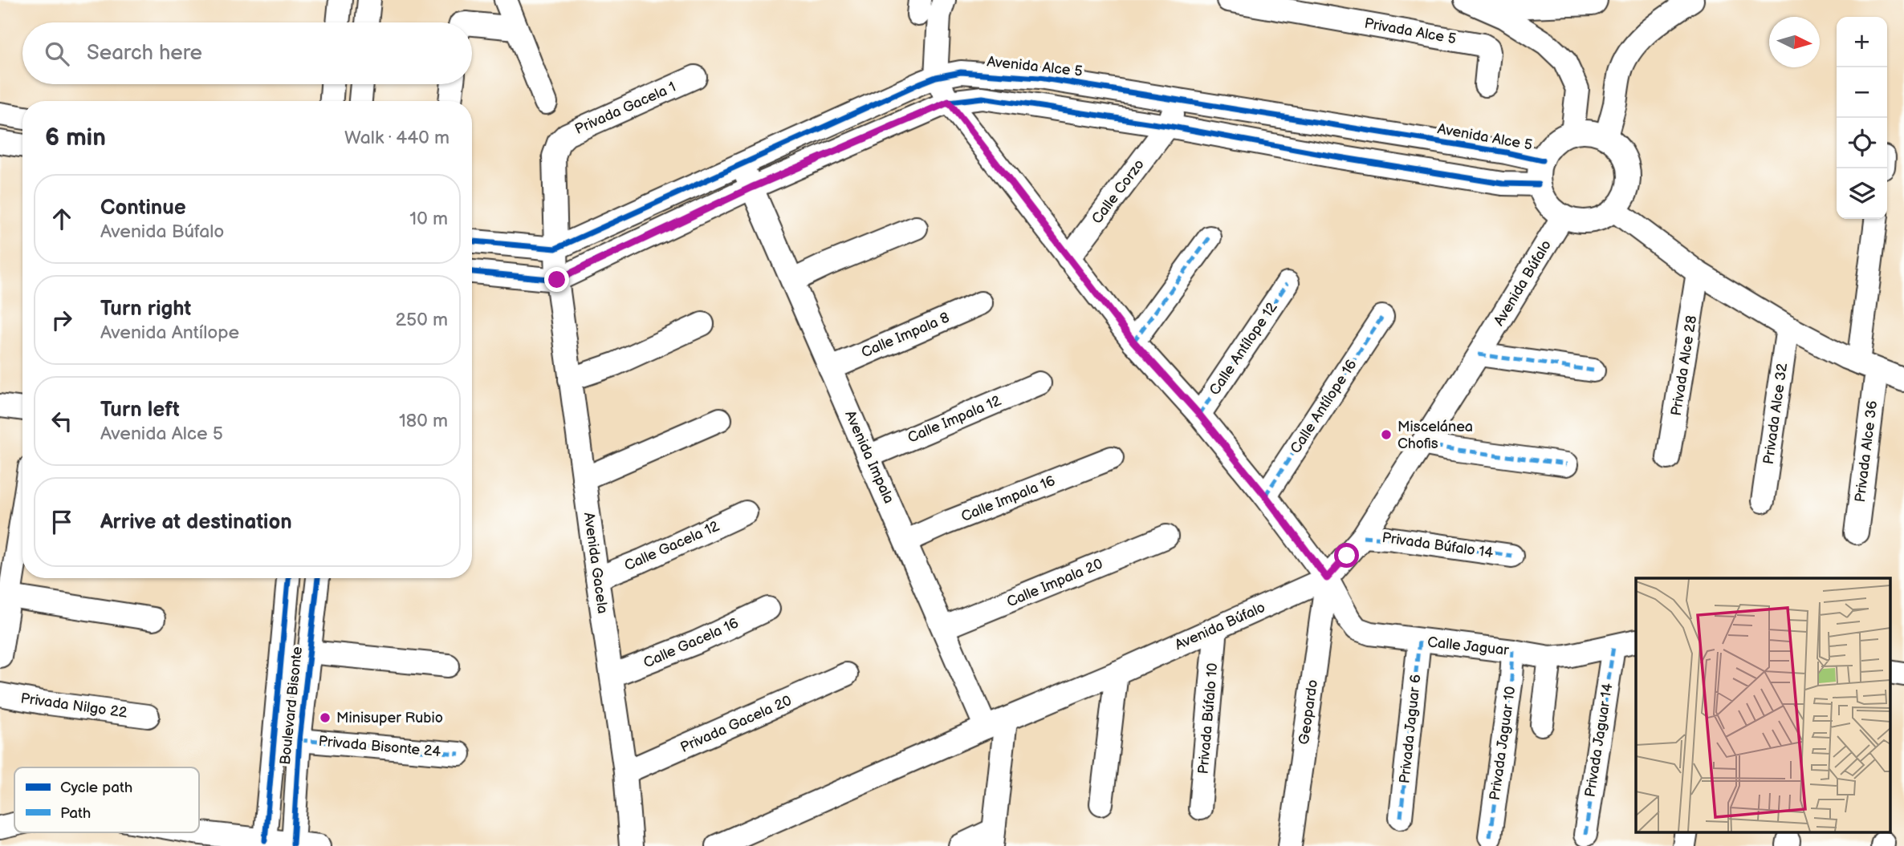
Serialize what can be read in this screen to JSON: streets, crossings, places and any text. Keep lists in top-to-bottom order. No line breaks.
{"streets":{"street":["Privada Alce 5","Avenida Alce 5","Privada Gacela 1","Calle Corzo","Avenida Búfalo","Calle Impala 8","Calle Antílope 12","Privada Alce 28","Calle Antílope 16","Privada Alce 32","Calle Impala 12","Privada Alce 36","Avenida Impala","Calle Impala 16","Privada Búfalo 14","Calle Gacela 12","Avenida Gacela","Calle Impala 20","Calle Gacela 16","Calle Jaguar","Privada Nilgo 22","Boulevard Bisonte","Geopardo","Privada Búfalo 10","Privada Gacela 20","Privada Jaguar 6","Privada Jaguar 14","Privada Jaguar 10","Privada Bisonte 24"]},"crossings":[["Avenida Alce 5","Calle Corzo"],["Avenida Alce 5","Avenida Búfalo"],["Avenida Alce 5","Avenida Impala"],["Avenida Alce 5","Avenida Gacela"],["Avenida Alce 5","Calle Jaguar"],["Privada Gacela 1","Avenida Gacela"],["Calle Corzo","Calle Jaguar"],["Avenida Búfalo","Avenida Impala"],["Avenida Búfalo","Privada Búfalo 14"],["Avenida Búfalo","Calle Jaguar"],["Avenida Búfalo","Geopardo"],["Avenida Búfalo","Privada Búfalo 10"],["Calle Impala 8","Avenida Impala"],["Calle Antílope 12","Calle Jaguar"],["Calle Antílope 16","Calle Jaguar"],["Calle Impala 12","Avenida Impala"],["Avenida Impala","Calle Impala 16"],["Avenida Impala","Calle Impala 20"],["Calle Gacela 12","Avenida Gacela"],["Avenida Gacela","Calle Gacela 16"],["Avenida Gacela","Privada Gacela 20"],["Calle Jaguar","Geopardo"],["Calle Jaguar","Privada Jaguar 6"],["Calle Jaguar","Privada Jaguar 14"],["Calle Jaguar","Privada Jaguar 10"],["Boulevard Bisonte","Privada Bisonte 24"]],"places":["Miscelánea Chofis","Minisuper Rubio"],"legend":["Cycle path","Path"],"north":"right","page":{"map_buttons":["+","−"],"search":"Search here","heading":["6 min","Walk · 440 m"],"list":[["Continue","Avenida Búfalo","10 m"],["Turn right","Avenida Antílope","250 m"],["Turn left","Avenida Alce 5","180 m"],"Arrive at destination"]}}
